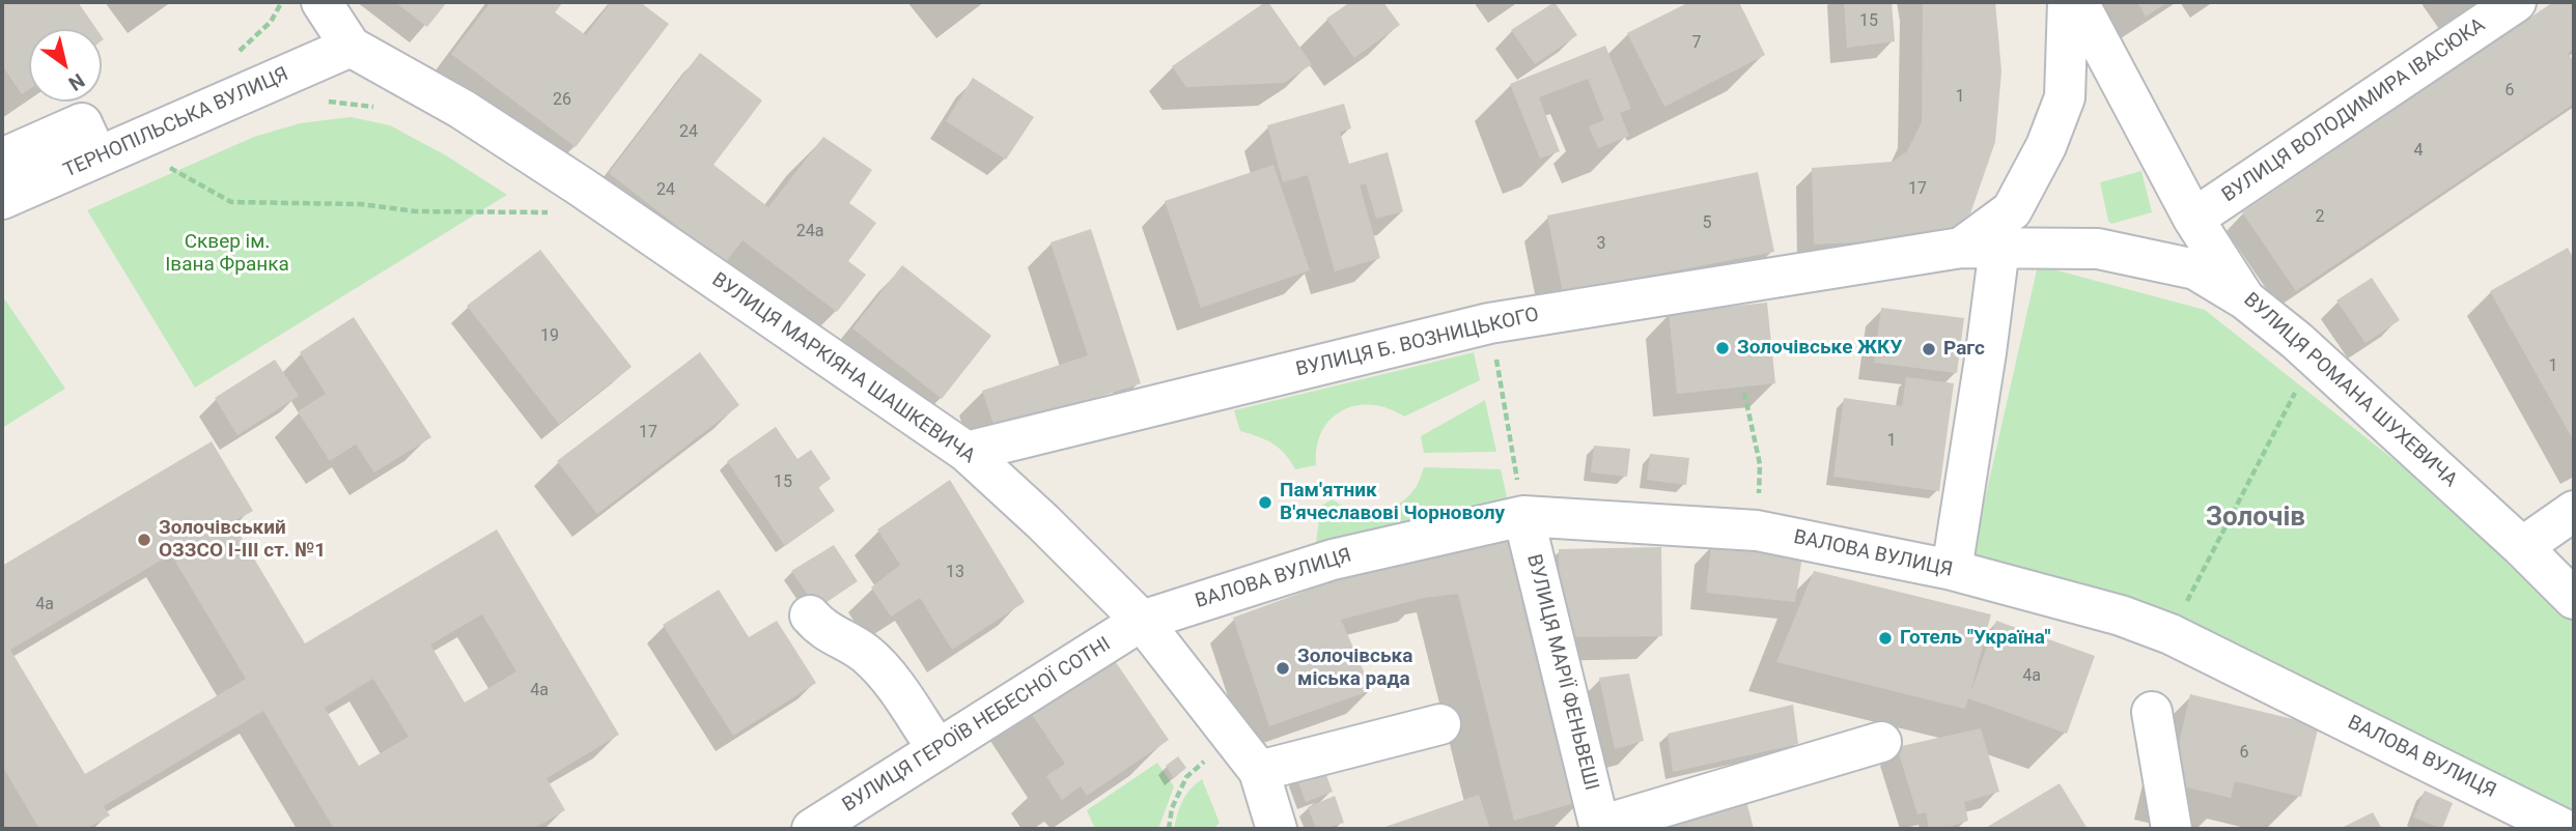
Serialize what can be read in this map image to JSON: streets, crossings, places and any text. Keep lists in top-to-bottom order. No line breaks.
{"streets":{"street":["ВУЛИЦЯ ВОЛОДИМИРА ІВАСЮКА","ТЕРНОПІЛЬСЬКА ВУЛИЦЯ","ВУЛИЦЯ Б. ВОЗНИЦЬКОГО","ВУЛИЦЯ МАРКІЯНА ШАШКЕВИЧА","ВУЛИЦЯ РОМАНА ШУХЕВИЧА","ВАЛОВА ВУЛИЦЯ","ВУЛИЦЯ МАРІЇ ФЕНЬВЕШІ","ВУЛИЦЯ ГЕРОЇВ НЕБЕСНОЇ СОТНІ"]},"crossings":[["ВУЛИЦЯ ВОЛОДИМИРА ІВАСЮКА","ВУЛИЦЯ РОМАНА ШУХЕВИЧА"],["ТЕРНОПІЛЬСЬКА ВУЛИЦЯ","ВУЛИЦЯ МАРКІЯНА ШАШКЕВИЧА"],["ВУЛИЦЯ Б. ВОЗНИЦЬКОГО","ВУЛИЦЯ МАРКІЯНА ШАШКЕВИЧА"],["ВУЛИЦЯ Б. ВОЗНИЦЬКОГО","ВУЛИЦЯ РОМАНА ШУХЕВИЧА"],["ВУЛИЦЯ МАРКІЯНА ШАШКЕВИЧА","ВАЛОВА ВУЛИЦЯ"],["ВУЛИЦЯ МАРКІЯНА ШАШКЕВИЧА","ВУЛИЦЯ ГЕРОЇВ НЕБЕСНОЇ СОТНІ"],["ВАЛОВА ВУЛИЦЯ","ВУЛИЦЯ МАРІЇ ФЕНЬВЕШІ"],["ВАЛОВА ВУЛИЦЯ","ВУЛИЦЯ ГЕРОЇВ НЕБЕСНОЇ СОТНІ"]],"districts":["Золочів"],"parks":["Сквер ім. Івана Франка"],"places":["Золочівське ЖКУ","Рагс","Пам'ятник В'ячеславові Чорноволу","Золочівський ОЗЗСО І-ІІІ ст. №1","Готель \"Україна\"","Золочівська міська рада"],"house_numbers":["15","7","6","1","26","24","4","17","24","2","5","24а","3","19","1","17","1","15","13","4а","4а","4а","6"],"north":"bottom right"}
